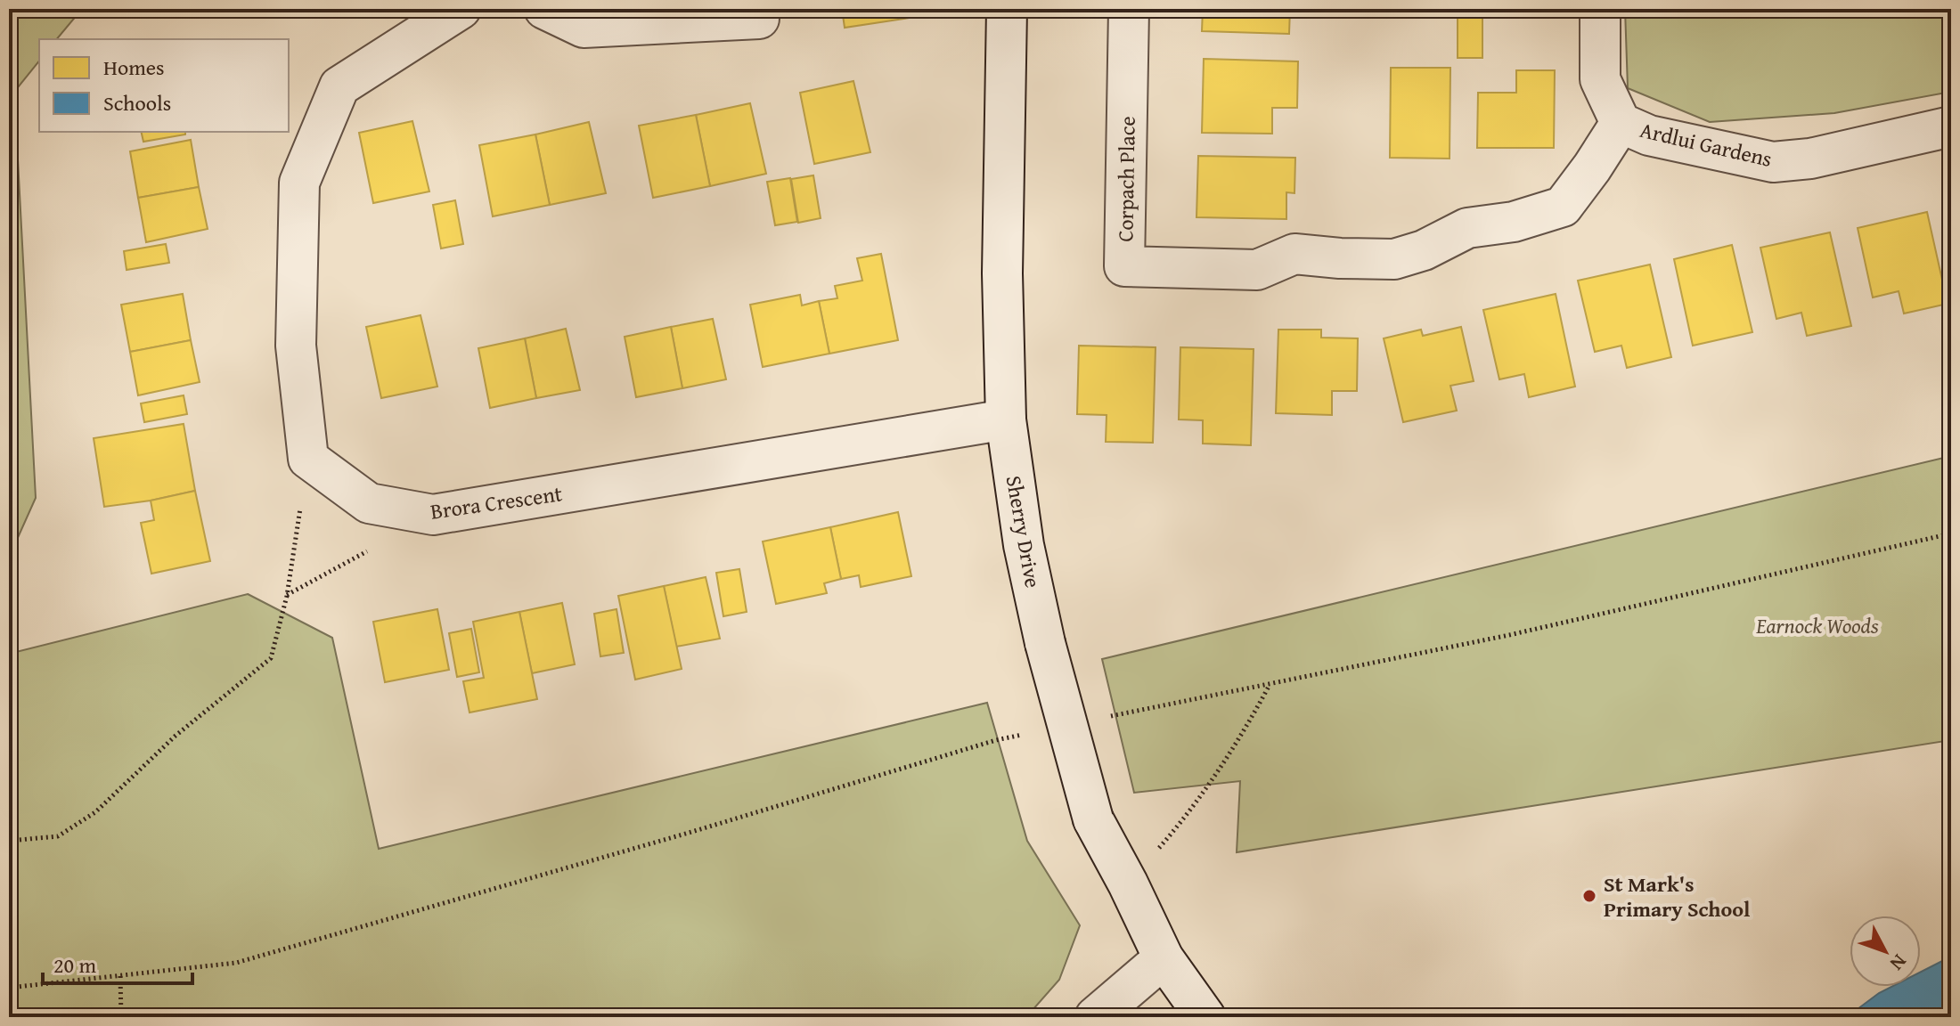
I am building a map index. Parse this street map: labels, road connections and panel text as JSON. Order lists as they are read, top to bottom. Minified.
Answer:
{"streets":{"street":["Ardlui Gardens","Corpach Place","Brora Crescent","Sherry Drive"]},"crossings":[["Ardlui Gardens","Corpach Place"],["Brora Crescent","Sherry Drive"]],"parks":["Earnock Woods"],"places":["St Mark's Primary School"],"legend":["Homes","Schools"],"scale_bar":"20 m","north":"bottom right"}
